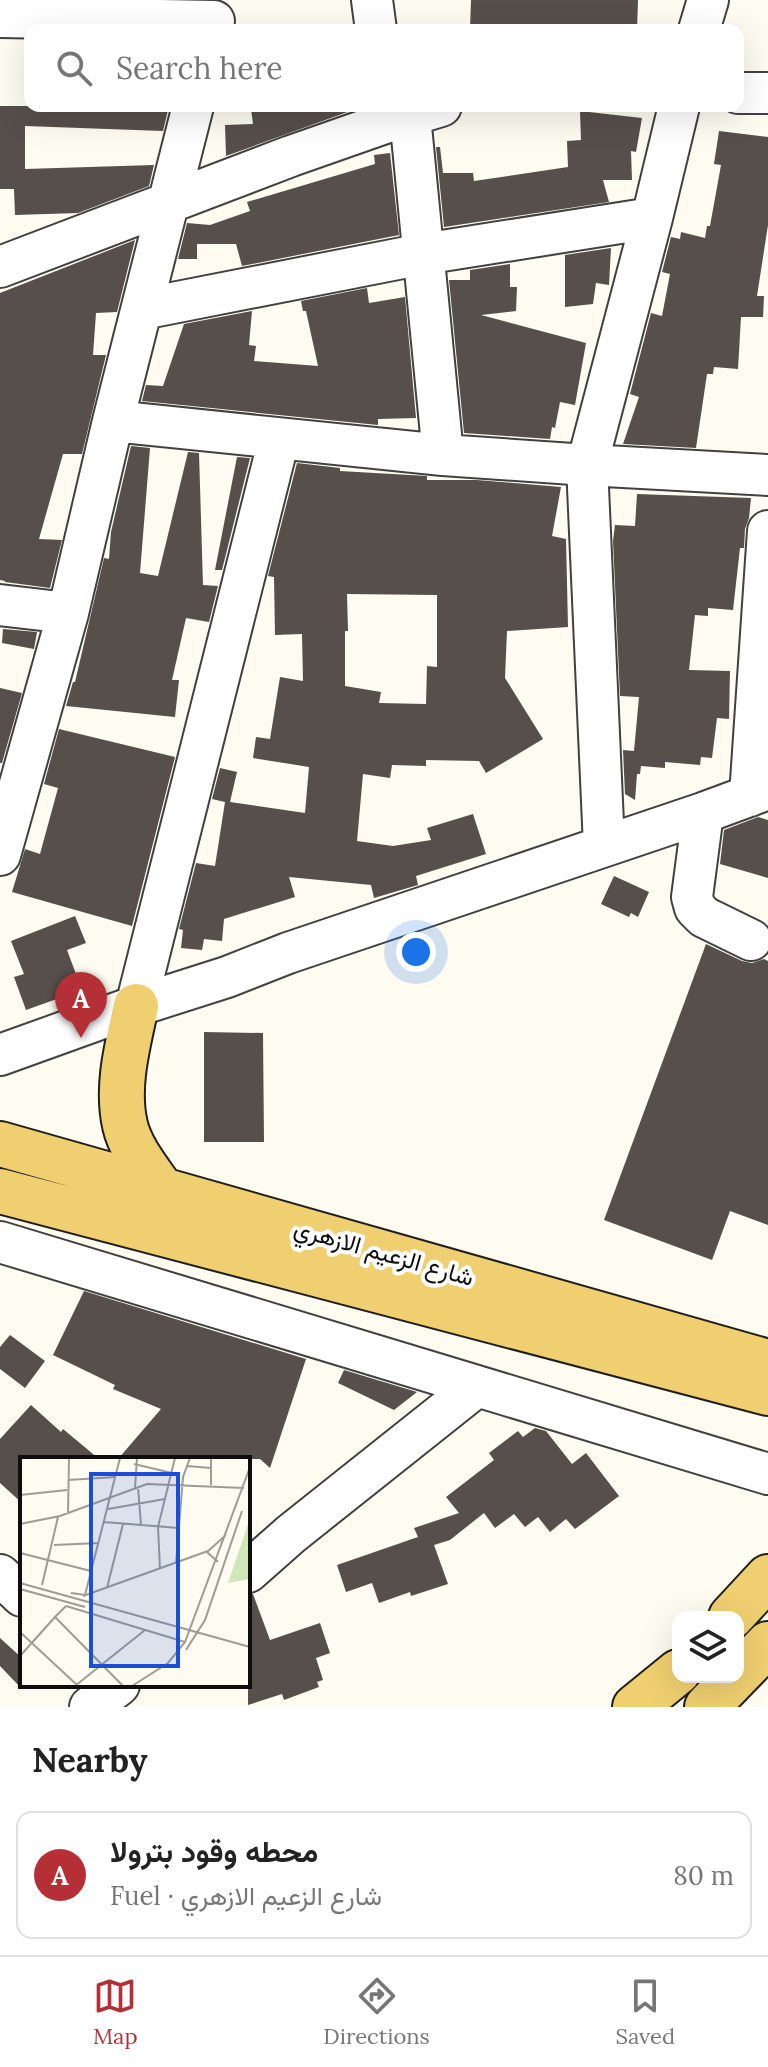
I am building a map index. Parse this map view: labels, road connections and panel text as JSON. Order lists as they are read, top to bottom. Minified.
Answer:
{"streets":{"main road":["شارع الزعيم الازهري"]},"page":{"search":"Search here","pins":"A","heading":"Nearby","list":[{"mark":"A","name":"محطه وقود بترولا","note":"Fuel · شارع الزعيم الازهري","value":"80 m"}],"nav":["Map","Directions","Saved"]}}
